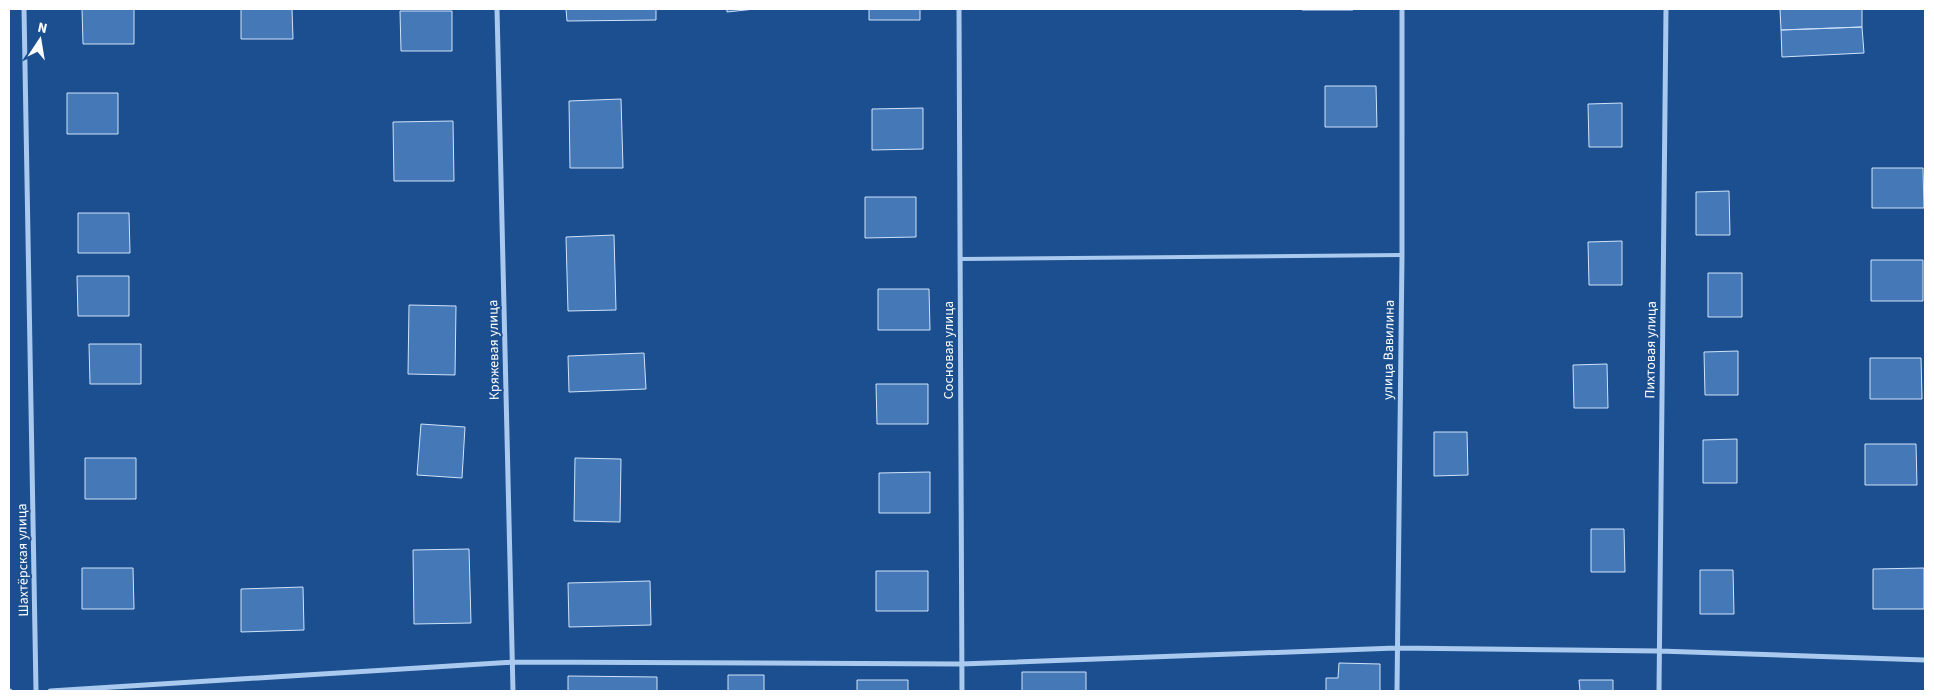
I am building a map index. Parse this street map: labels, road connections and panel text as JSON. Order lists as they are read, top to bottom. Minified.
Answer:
{"streets":{"street":["Кряжевая улица","Сосновая улица","улица Вавилина","Пихтовая улица","Шахтёрская улица"]},"north":"top"}
